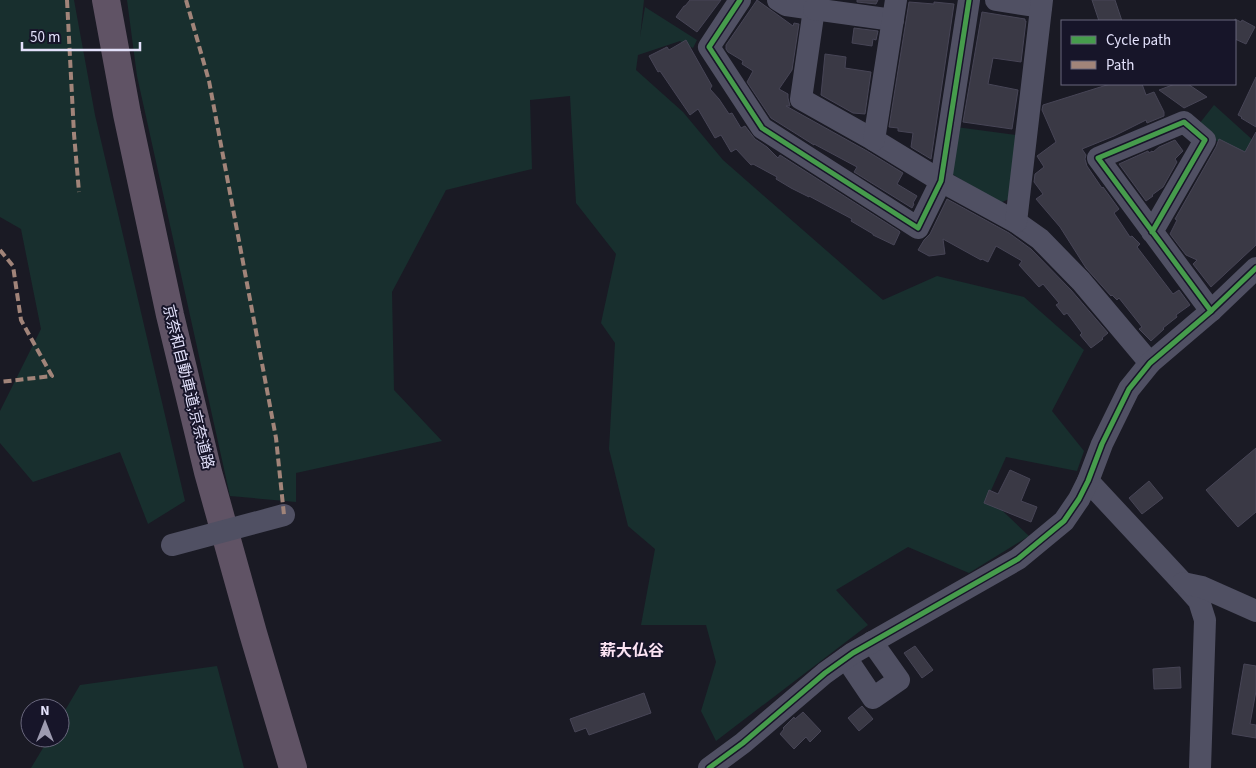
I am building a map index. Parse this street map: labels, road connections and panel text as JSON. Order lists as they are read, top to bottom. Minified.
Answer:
{"streets":{"highway":["京奈和自動車道;京奈道路"]},"districts":["薪大仏谷"],"legend":["Cycle path","Path"],"scale_bar":"50 m","north":"top"}
